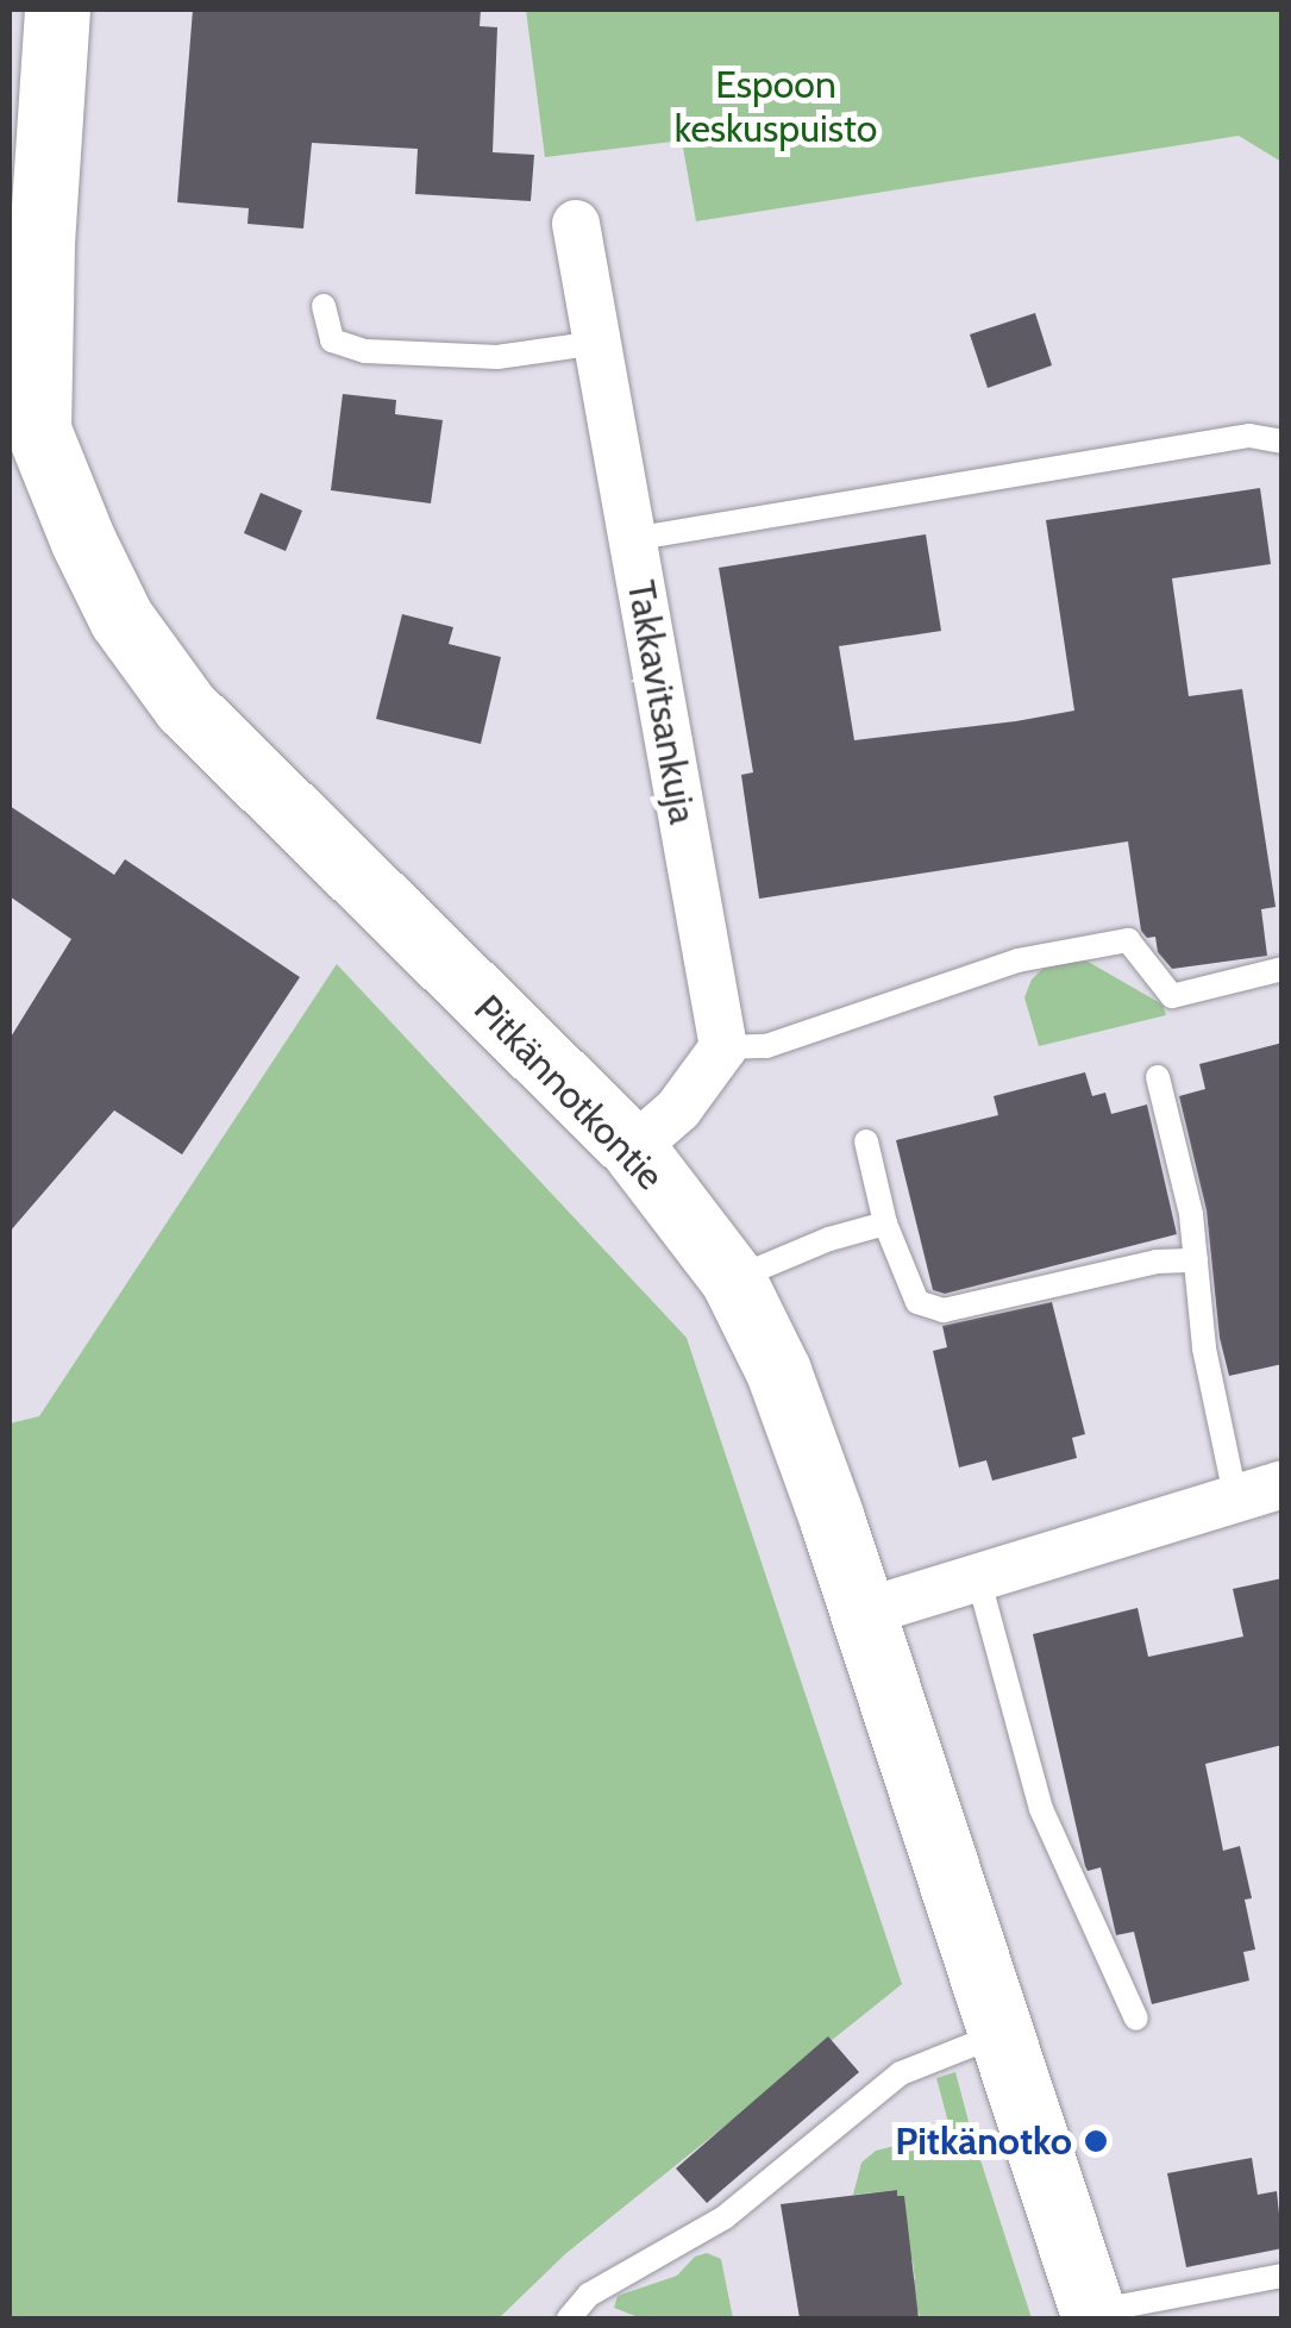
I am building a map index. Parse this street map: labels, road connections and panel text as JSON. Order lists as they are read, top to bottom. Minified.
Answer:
{"streets":{"street":["Takkavitsankuja","Pitkännotkontie"]},"parks":["Espoon keskuspuisto"],"places":["Pitkänotko"]}
